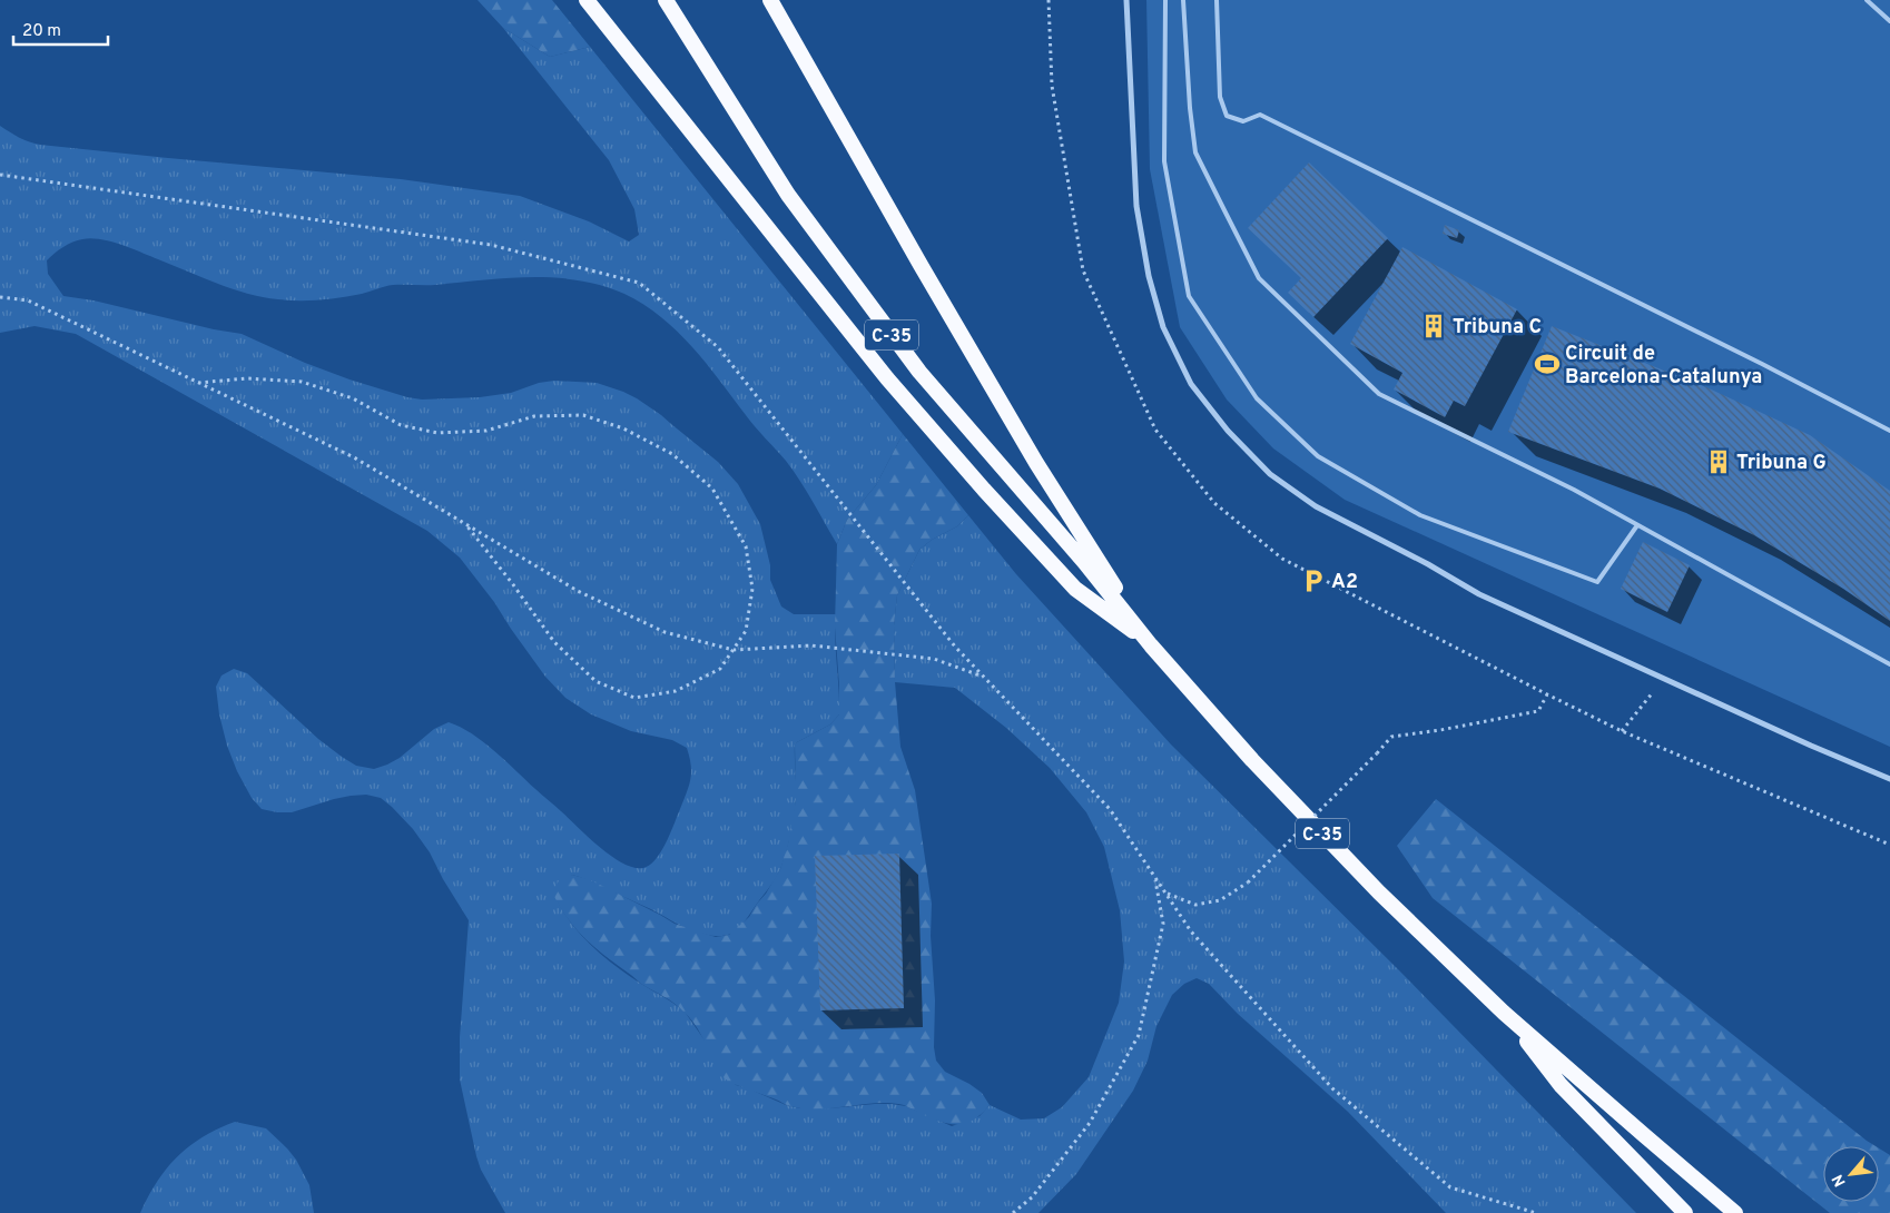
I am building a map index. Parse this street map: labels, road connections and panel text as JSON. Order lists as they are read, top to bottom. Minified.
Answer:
{"streets":{"highway":["C-35"]},"places":{"building":["Tribuna C","Tribuna G"],"sports":["Circuit de Barcelona-Catalunya"],"parking":["A2"]},"scale_bar":"20 m","north":"bottom left"}
